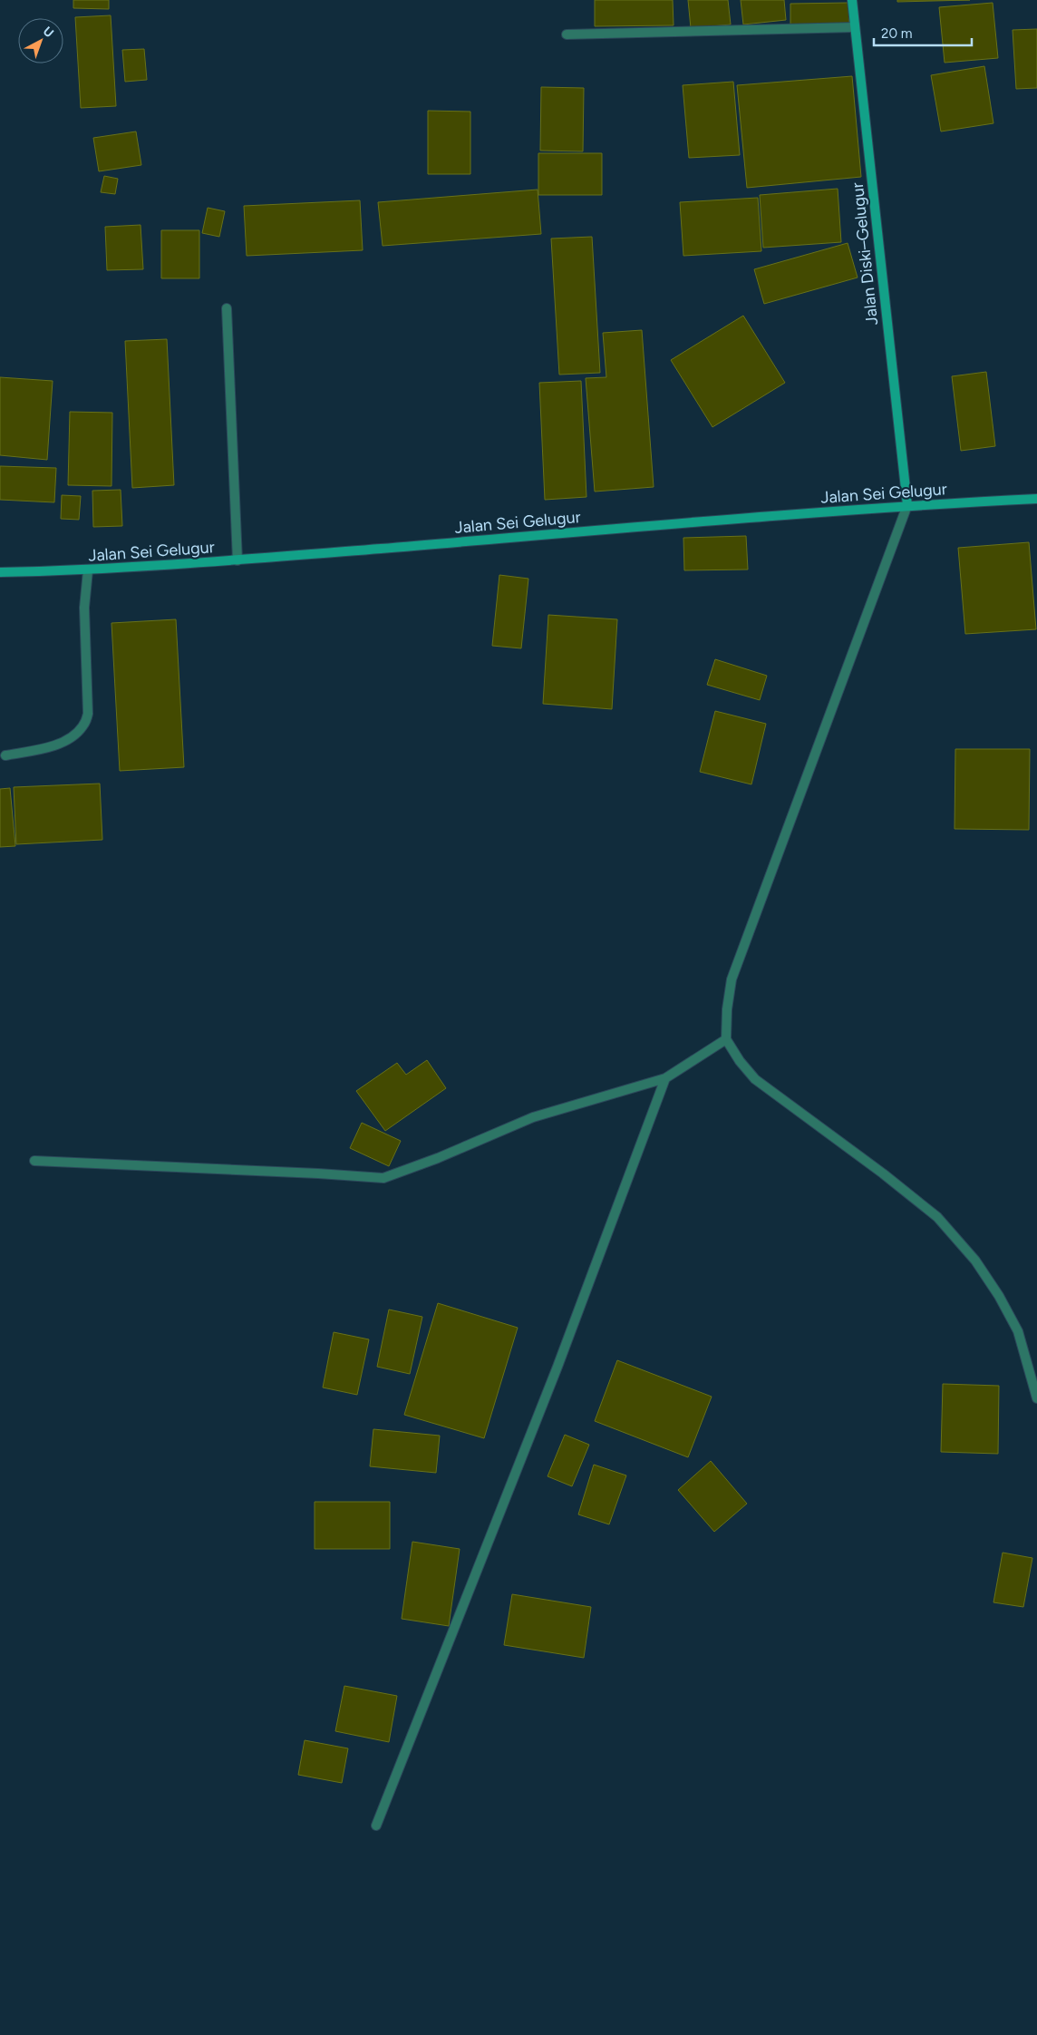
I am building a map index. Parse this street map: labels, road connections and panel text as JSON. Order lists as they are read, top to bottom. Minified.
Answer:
{"streets":{"main road":["Jalan Diski–Gelugur","Jalan Sei Gelugur"]},"crossings":[["Jalan Diski–Gelugur","Jalan Sei Gelugur"]],"scale_bar":"20 m","north":"top right"}
